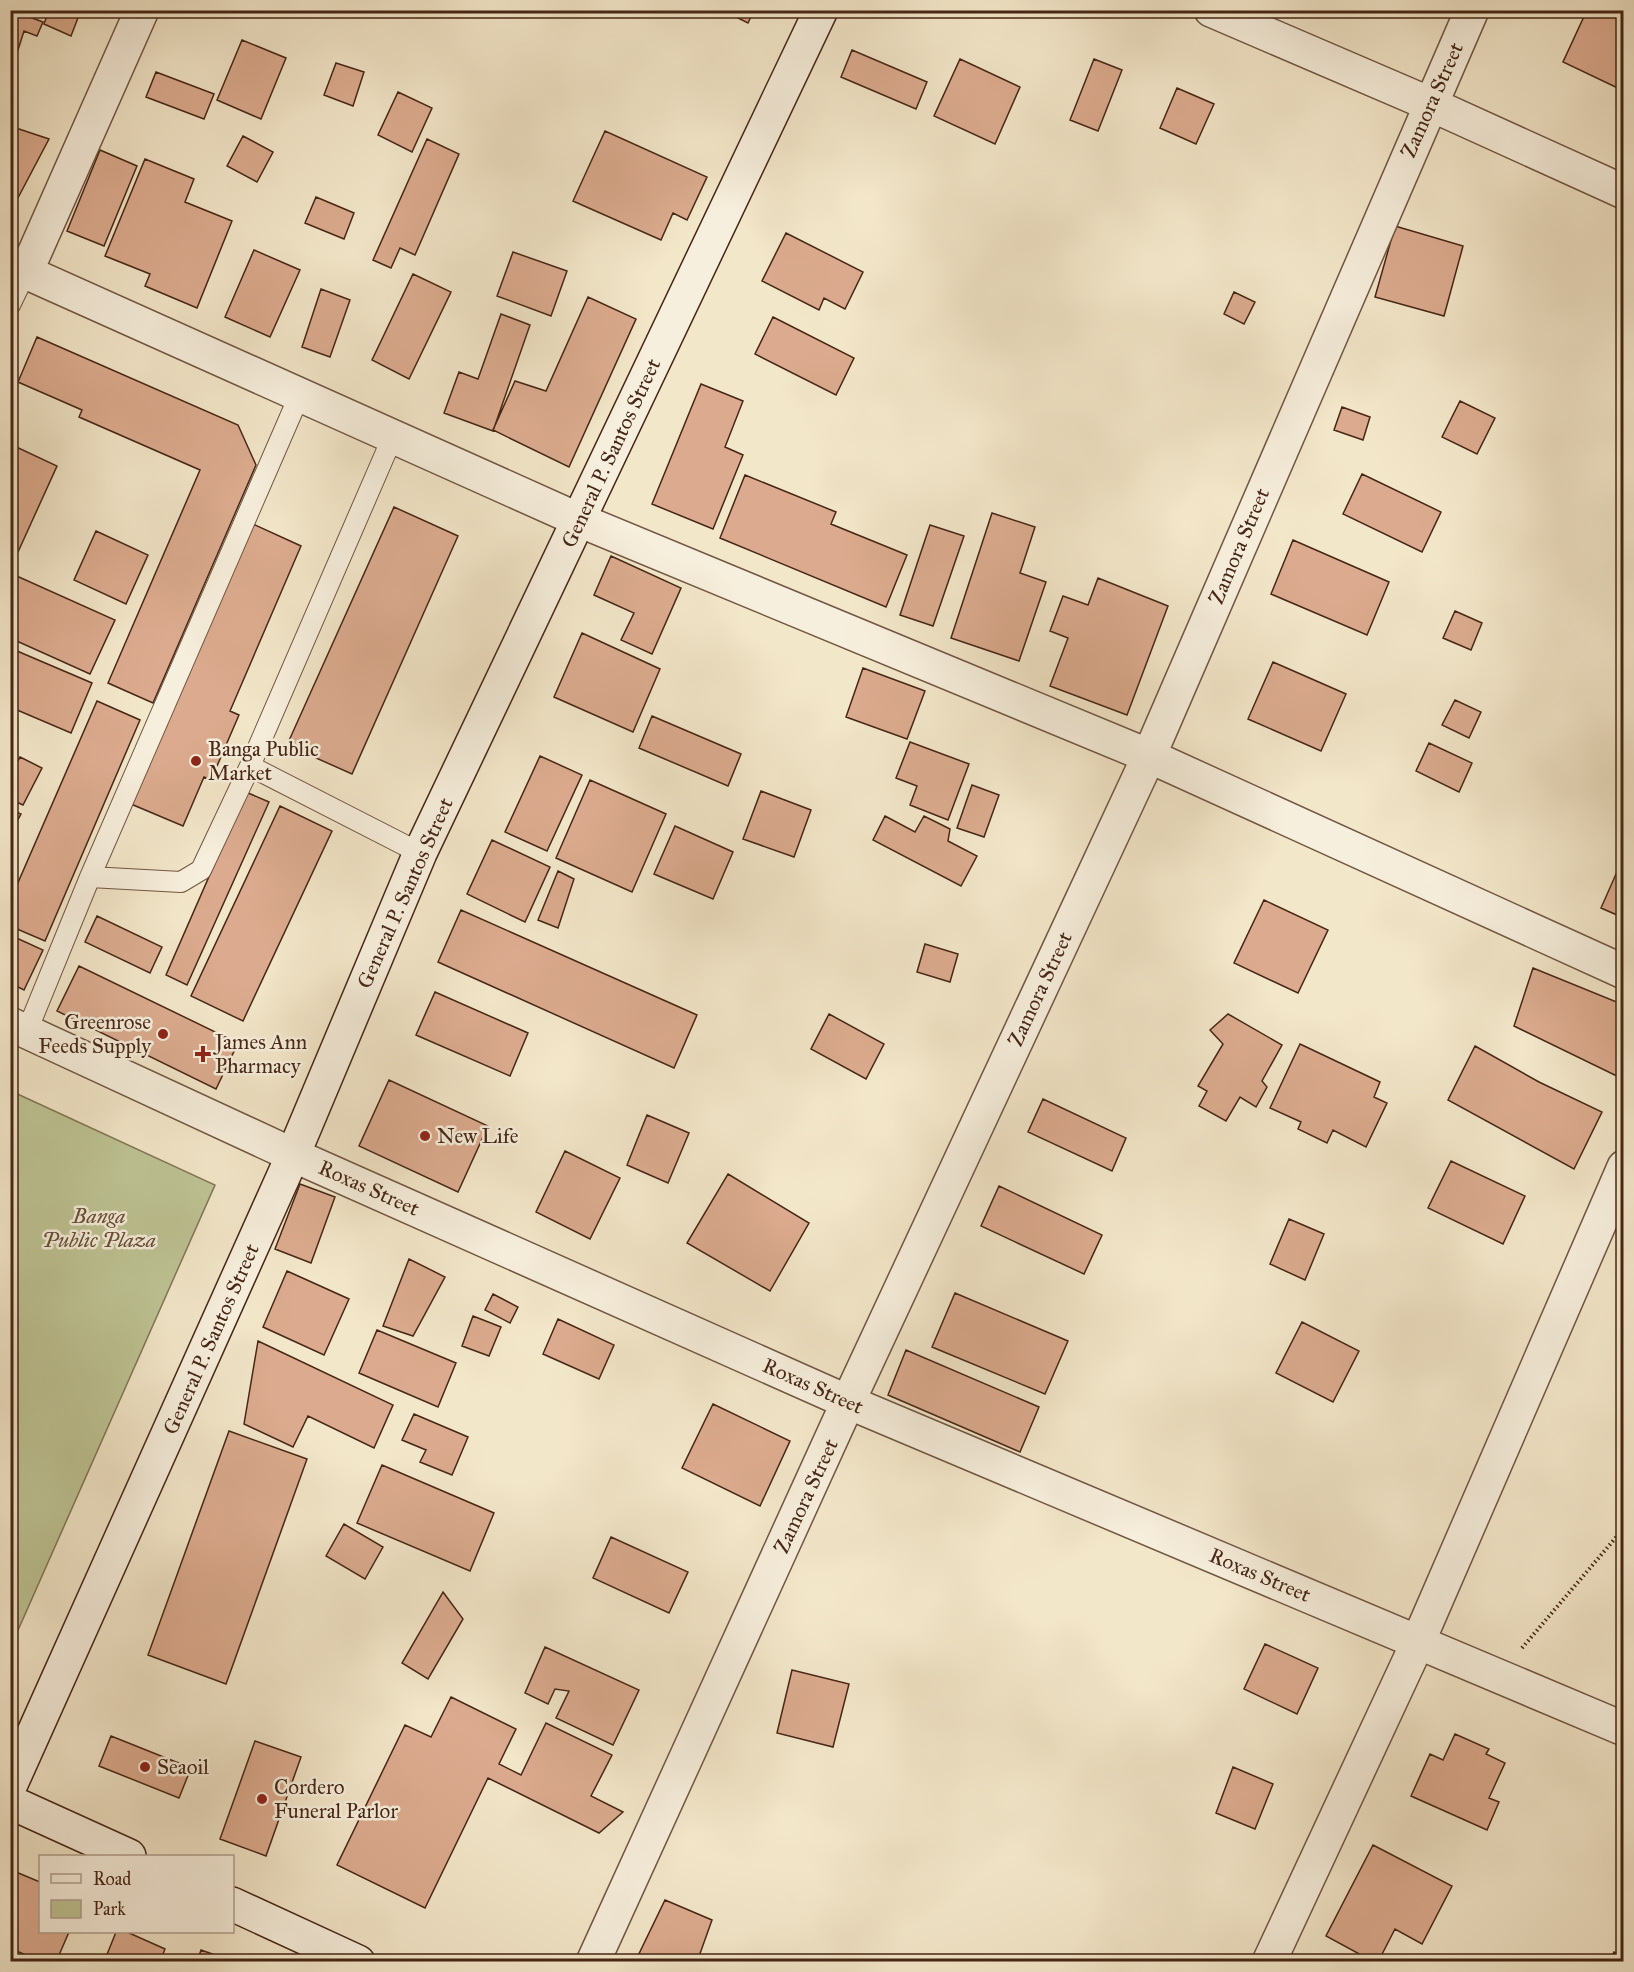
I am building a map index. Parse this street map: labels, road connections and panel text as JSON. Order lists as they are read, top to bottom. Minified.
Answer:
{"streets":{"street":["Zamora Street","General P. Santos Street","Roxas Street"]},"crossings":[["Zamora Street","Roxas Street"],["General P. Santos Street","Roxas Street"]],"parks":["Banga Public Plaza"],"places":{"other":["Banga Public Market","Greenrose Feeds Supply","New Life","Seaoil","Cordero Funeral Parlor"],"health":["James Ann Pharmacy"]},"legend":["Road","Park"]}
